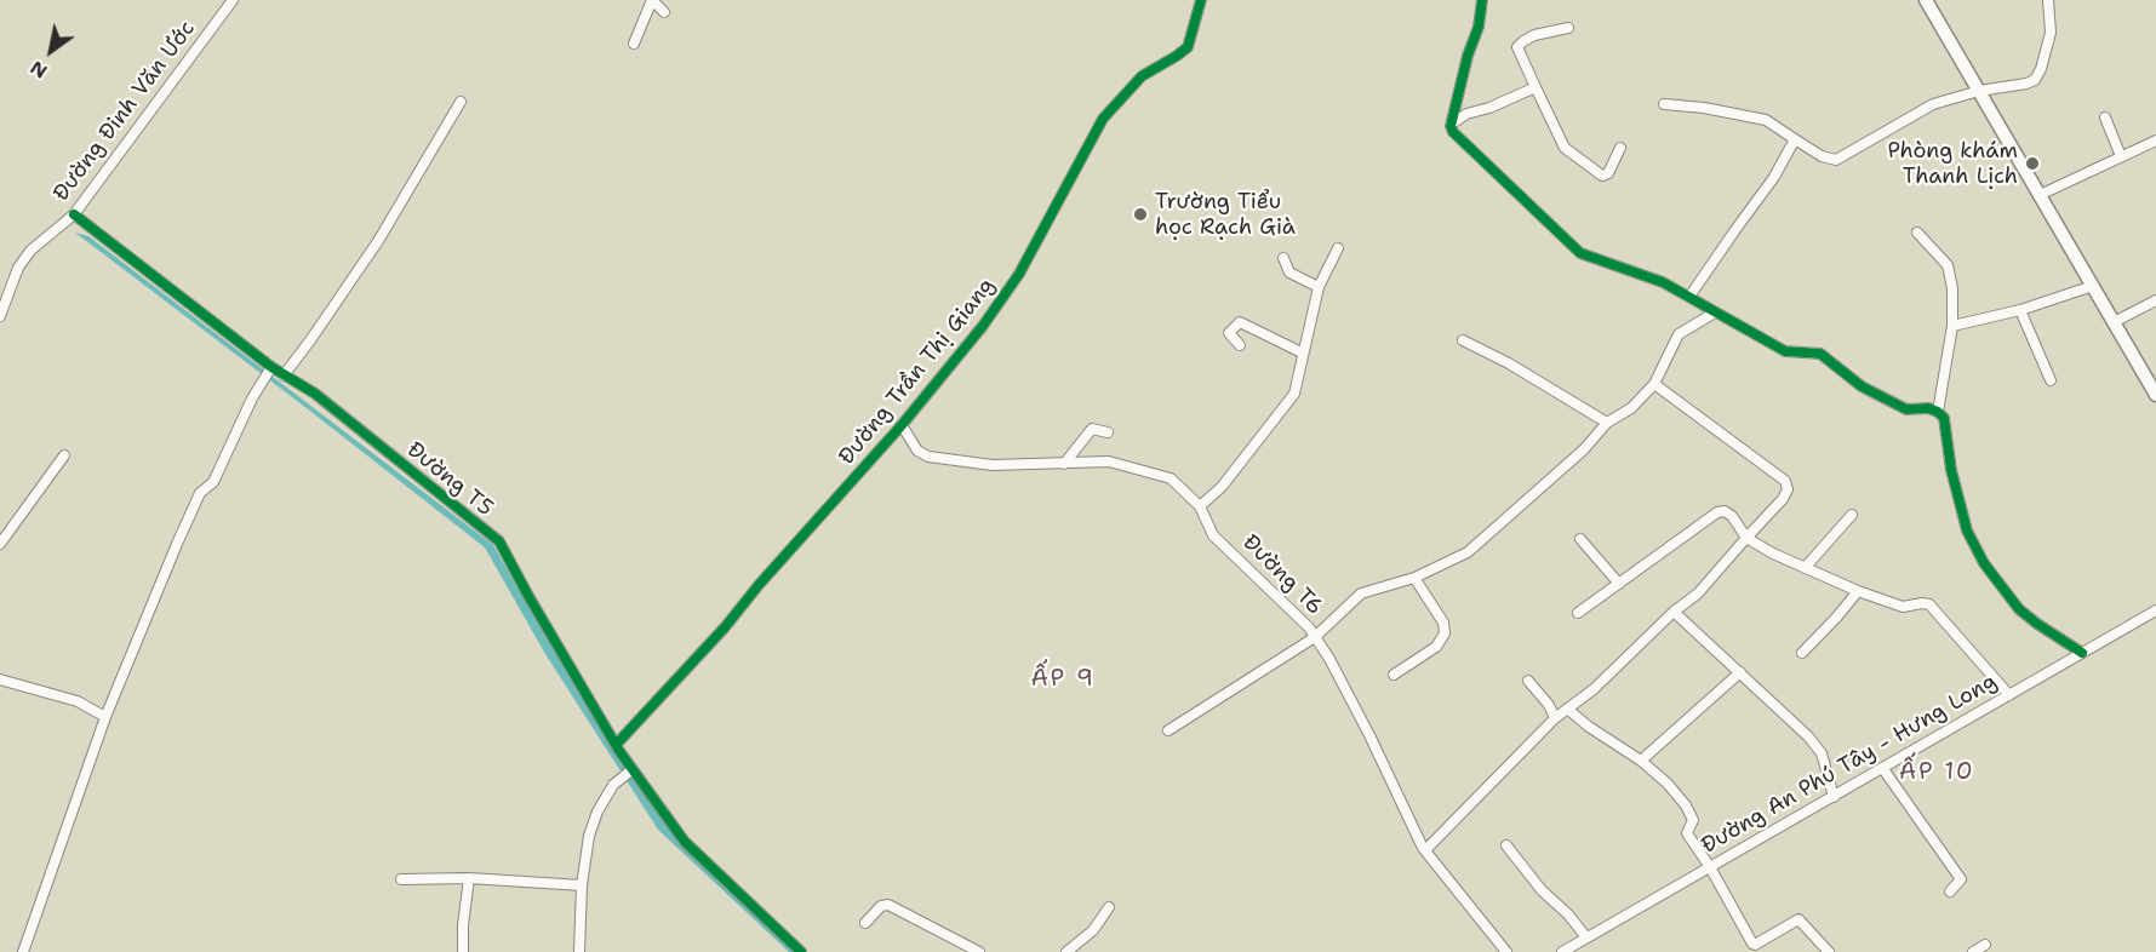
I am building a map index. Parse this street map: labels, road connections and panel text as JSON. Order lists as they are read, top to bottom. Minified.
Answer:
{"streets":{"street":["Đường Đinh Văn Ước","Đường Trần Thị Giang","Đường T5","Đường T6","Đường An Phú Tây - Hưng Long"]},"crossings":[["Đường Đinh Văn Ước","Đường T5"],["Đường Trần Thị Giang","Đường T5"],["Đường Trần Thị Giang","Đường T6"]],"districts":["ẤP 9","ẤP 10"],"places":["Phòng khám Thanh Lịch","Trường Tiểu học Rạch Già"],"north":"bottom left"}
